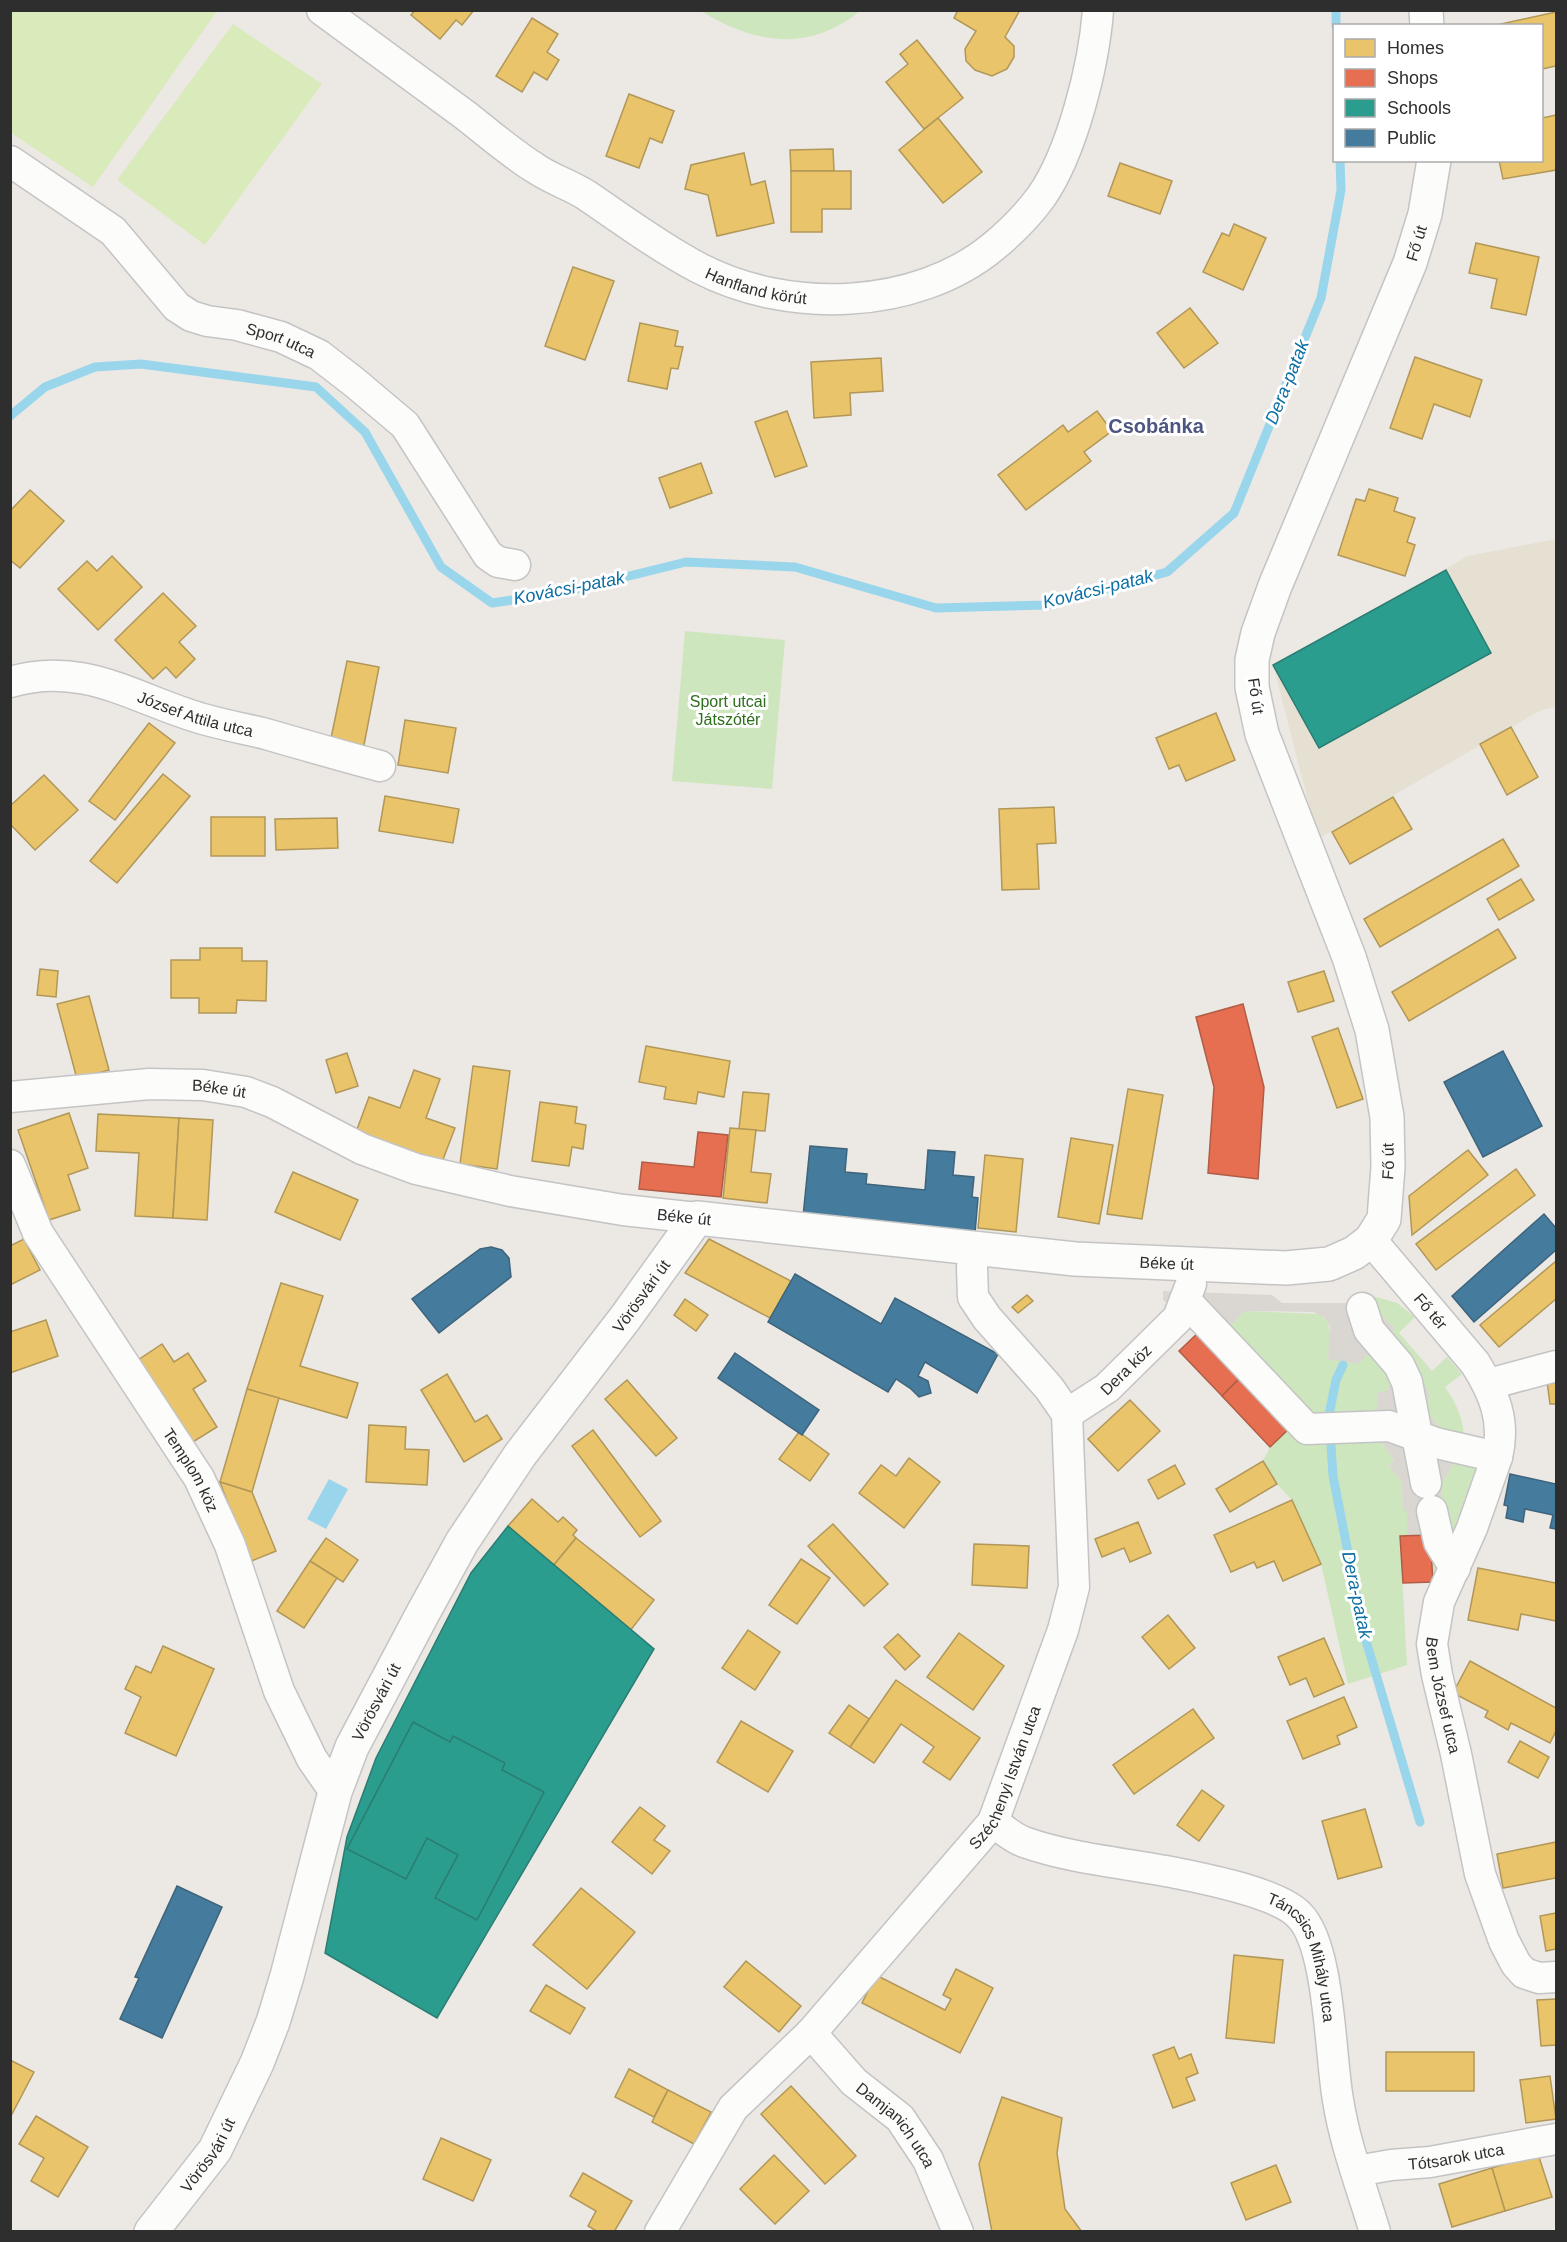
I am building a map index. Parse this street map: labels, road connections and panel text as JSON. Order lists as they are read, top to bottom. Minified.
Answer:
{"streets":{"main road":["Fő út","Béke út","Vörösvári út"],"street":["Hanfland körút","Sport utca","József Attila utca","Fő tér","Dera köz","Templom köz","Bem József utca","Széchenyi István utca","Táncsics Mihály utca","Damjanich utca","Tótsarok utca"]},"crossings":[["Fő út","Béke út"],["Fő út","Fő tér"],["Béke út","Vörösvári út"],["Béke út","Fő tér"],["Vörösvári út","Templom köz"],["Fő tér","Bem József utca"],["Dera köz","Széchenyi István utca"],["Széchenyi István utca","Táncsics Mihály utca"],["Széchenyi István utca","Damjanich utca"],["Táncsics Mihály utca","Tótsarok utca"]],"districts":["Csobánka"],"water":["Dera-patak","Kovácsi-patak"],"parks":["Sport utcai Játszótér"],"legend":["Homes","Shops","Schools","Public"]}
